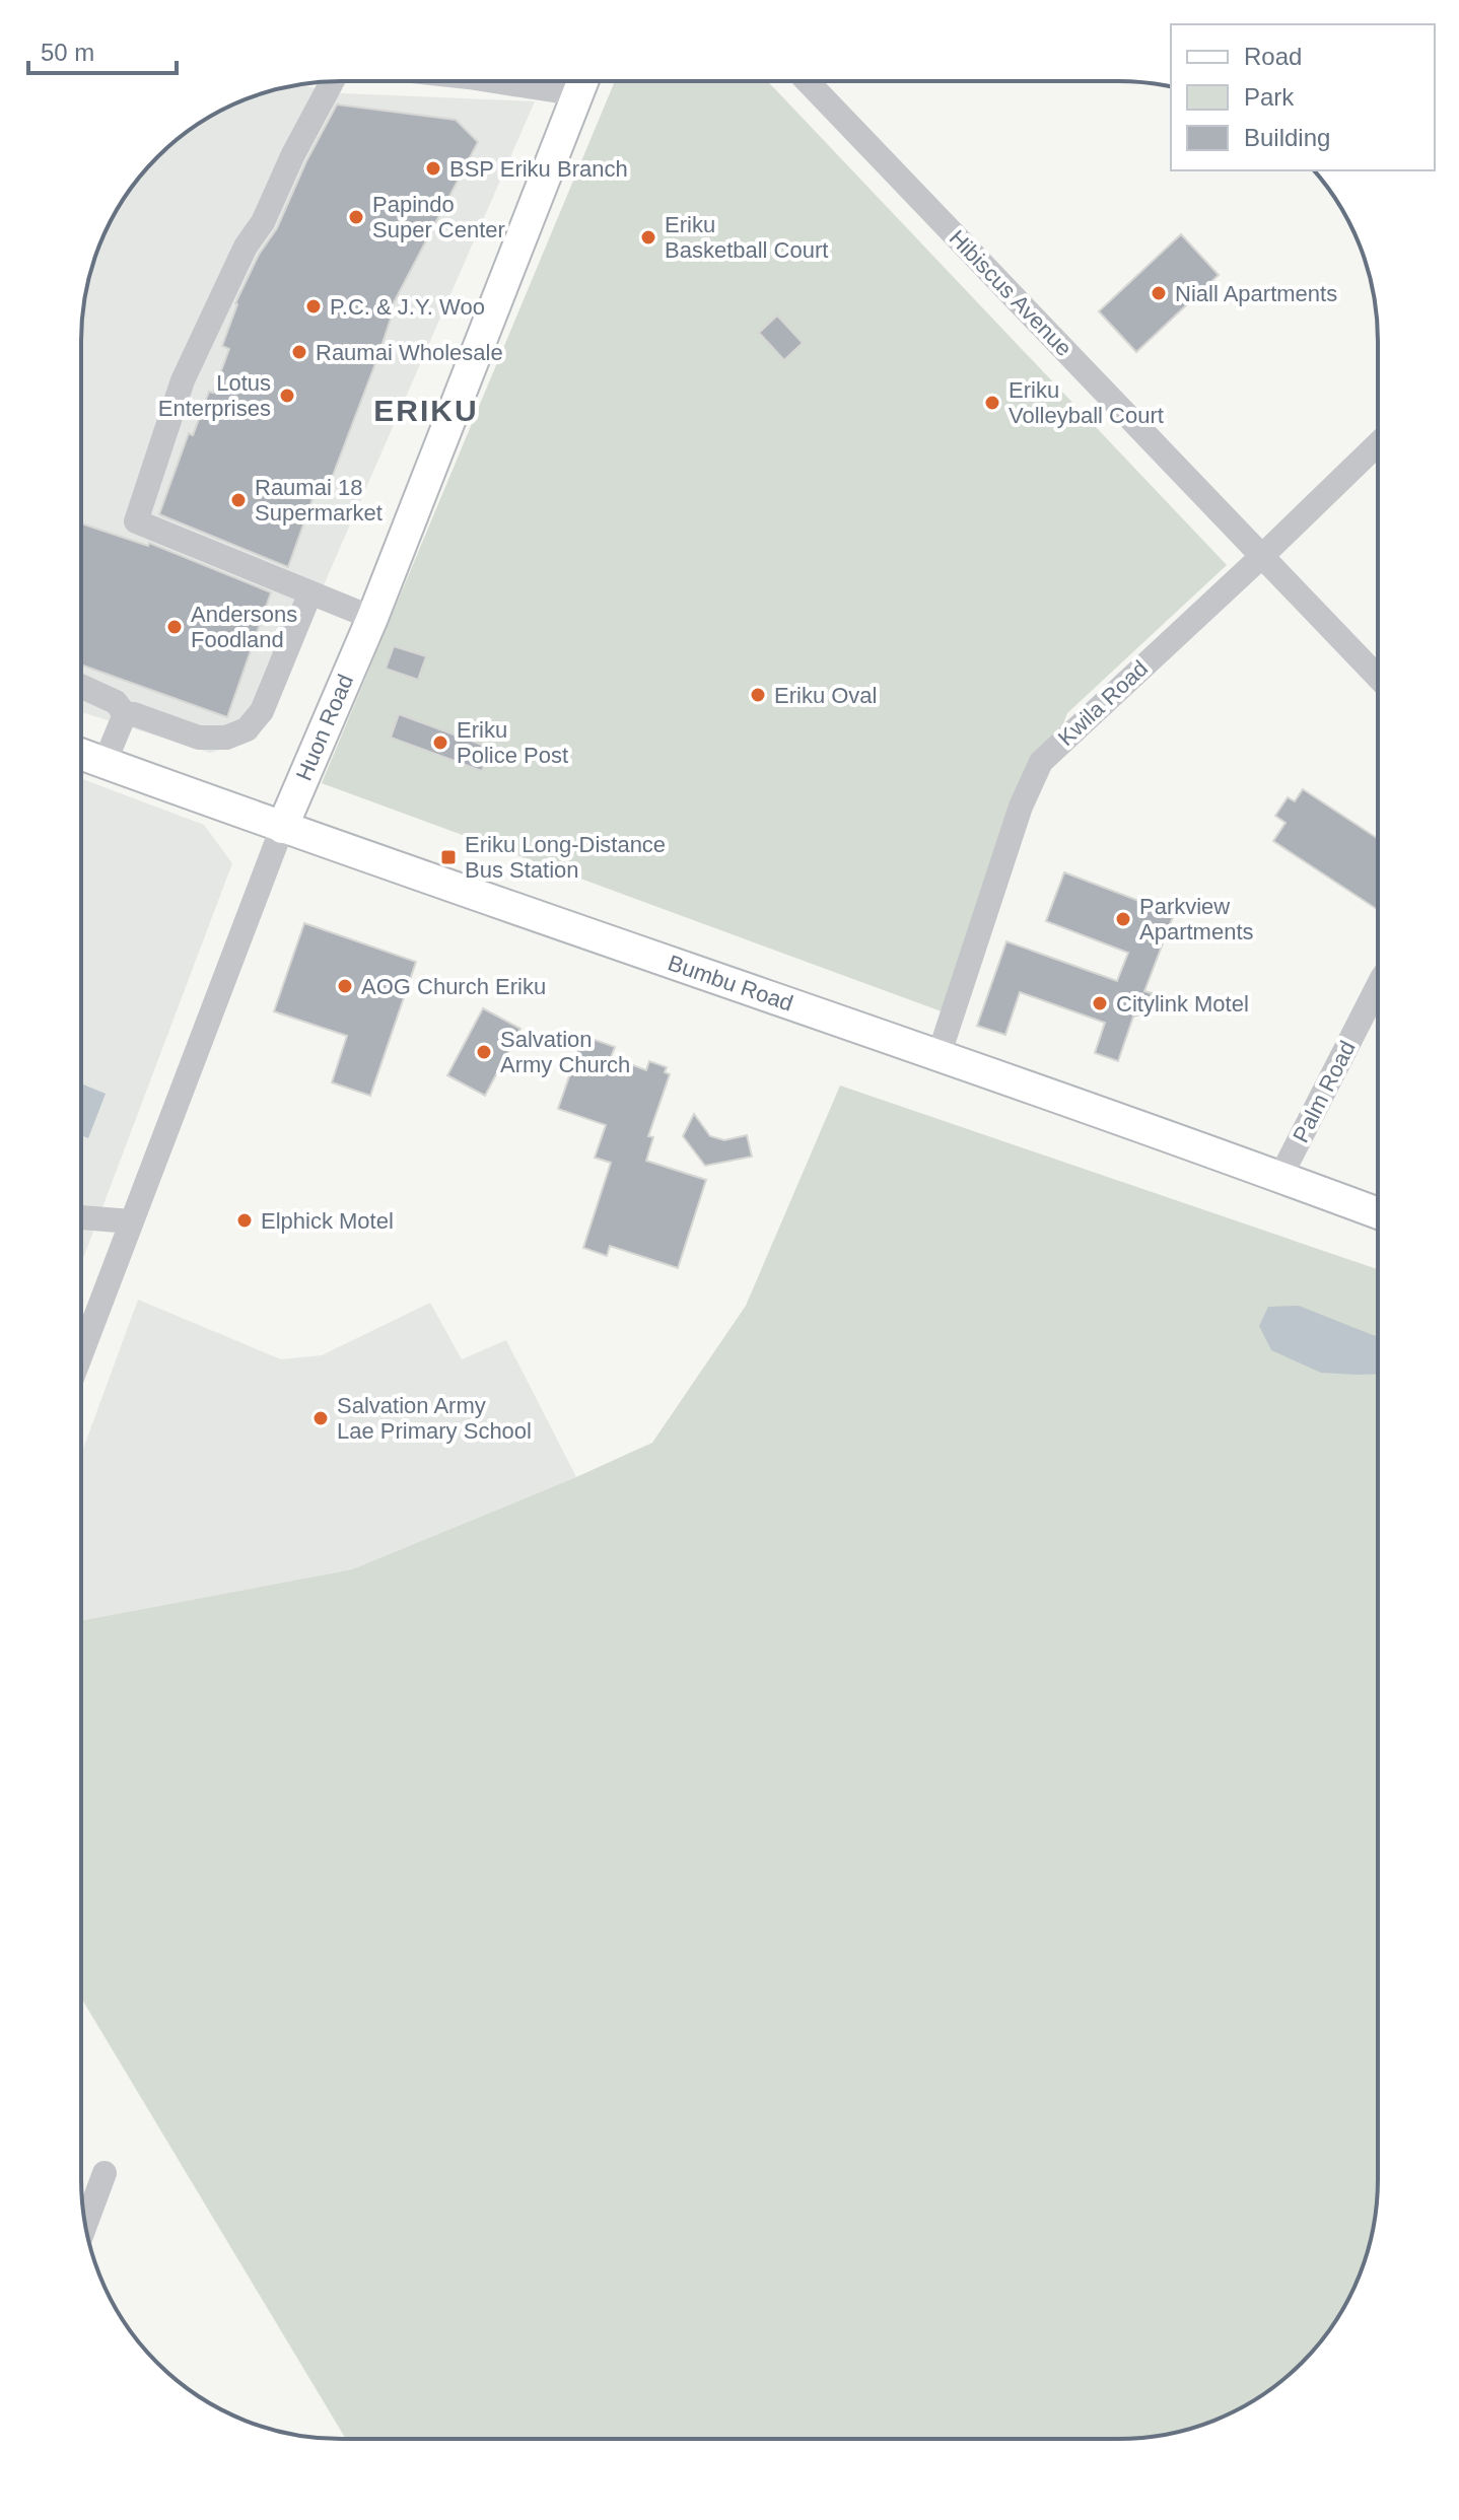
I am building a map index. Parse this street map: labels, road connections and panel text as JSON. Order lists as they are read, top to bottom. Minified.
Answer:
{"streets":{"main road":["Huon Road","Bumbu Road"],"street":["Hibiscus Avenue","Kwila Road","Palm Road"]},"crossings":[["Hibiscus Avenue","Kwila Road"],["Kwila Road","Bumbu Road"],["Huon Road","Bumbu Road"],["Bumbu Road","Palm Road"]],"districts":["ERIKU"],"places":{"other":["BSP Eriku Branch","Papindo Super Center","Eriku Basketball Court","Niall Apartments","P.C. & J.Y. Woo","Raumai Wholesale","Lotus Enterprises","Eriku Volleyball Court","Raumai 18 Supermarket","Andersons Foodland","Eriku Oval","Eriku Police Post","Parkview Apartments","AOG Church Eriku","Citylink Motel","Salvation Army Church","Elphick Motel","Salvation Army Lae Primary School"],"transit":["Eriku Long-Distance Bus Station"]},"legend":["Road","Park","Building"],"scale_bar":"50 m"}
